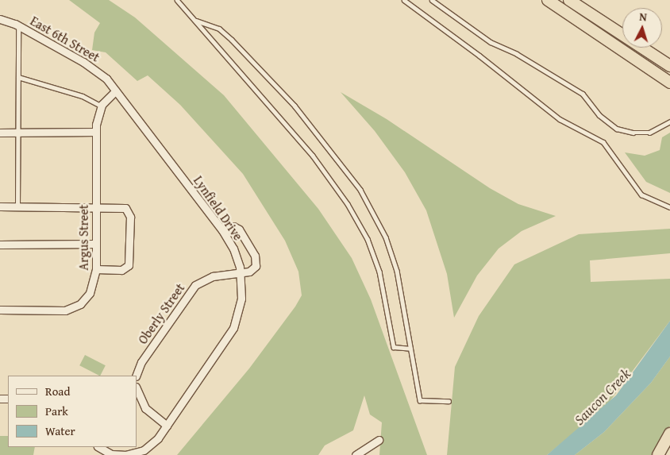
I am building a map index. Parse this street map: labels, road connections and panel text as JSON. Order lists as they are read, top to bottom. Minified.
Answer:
{"streets":{"street":["East 6th Street","Lynfield Drive","Argus Street","Oberly Street"]},"crossings":[["East 6th Street","Lynfield Drive"],["East 6th Street","Argus Street"],["Lynfield Drive","Argus Street"],["Lynfield Drive","Oberly Street"]],"water":["Saucon Creek"],"legend":["Road","Park","Water"],"north":"top"}
